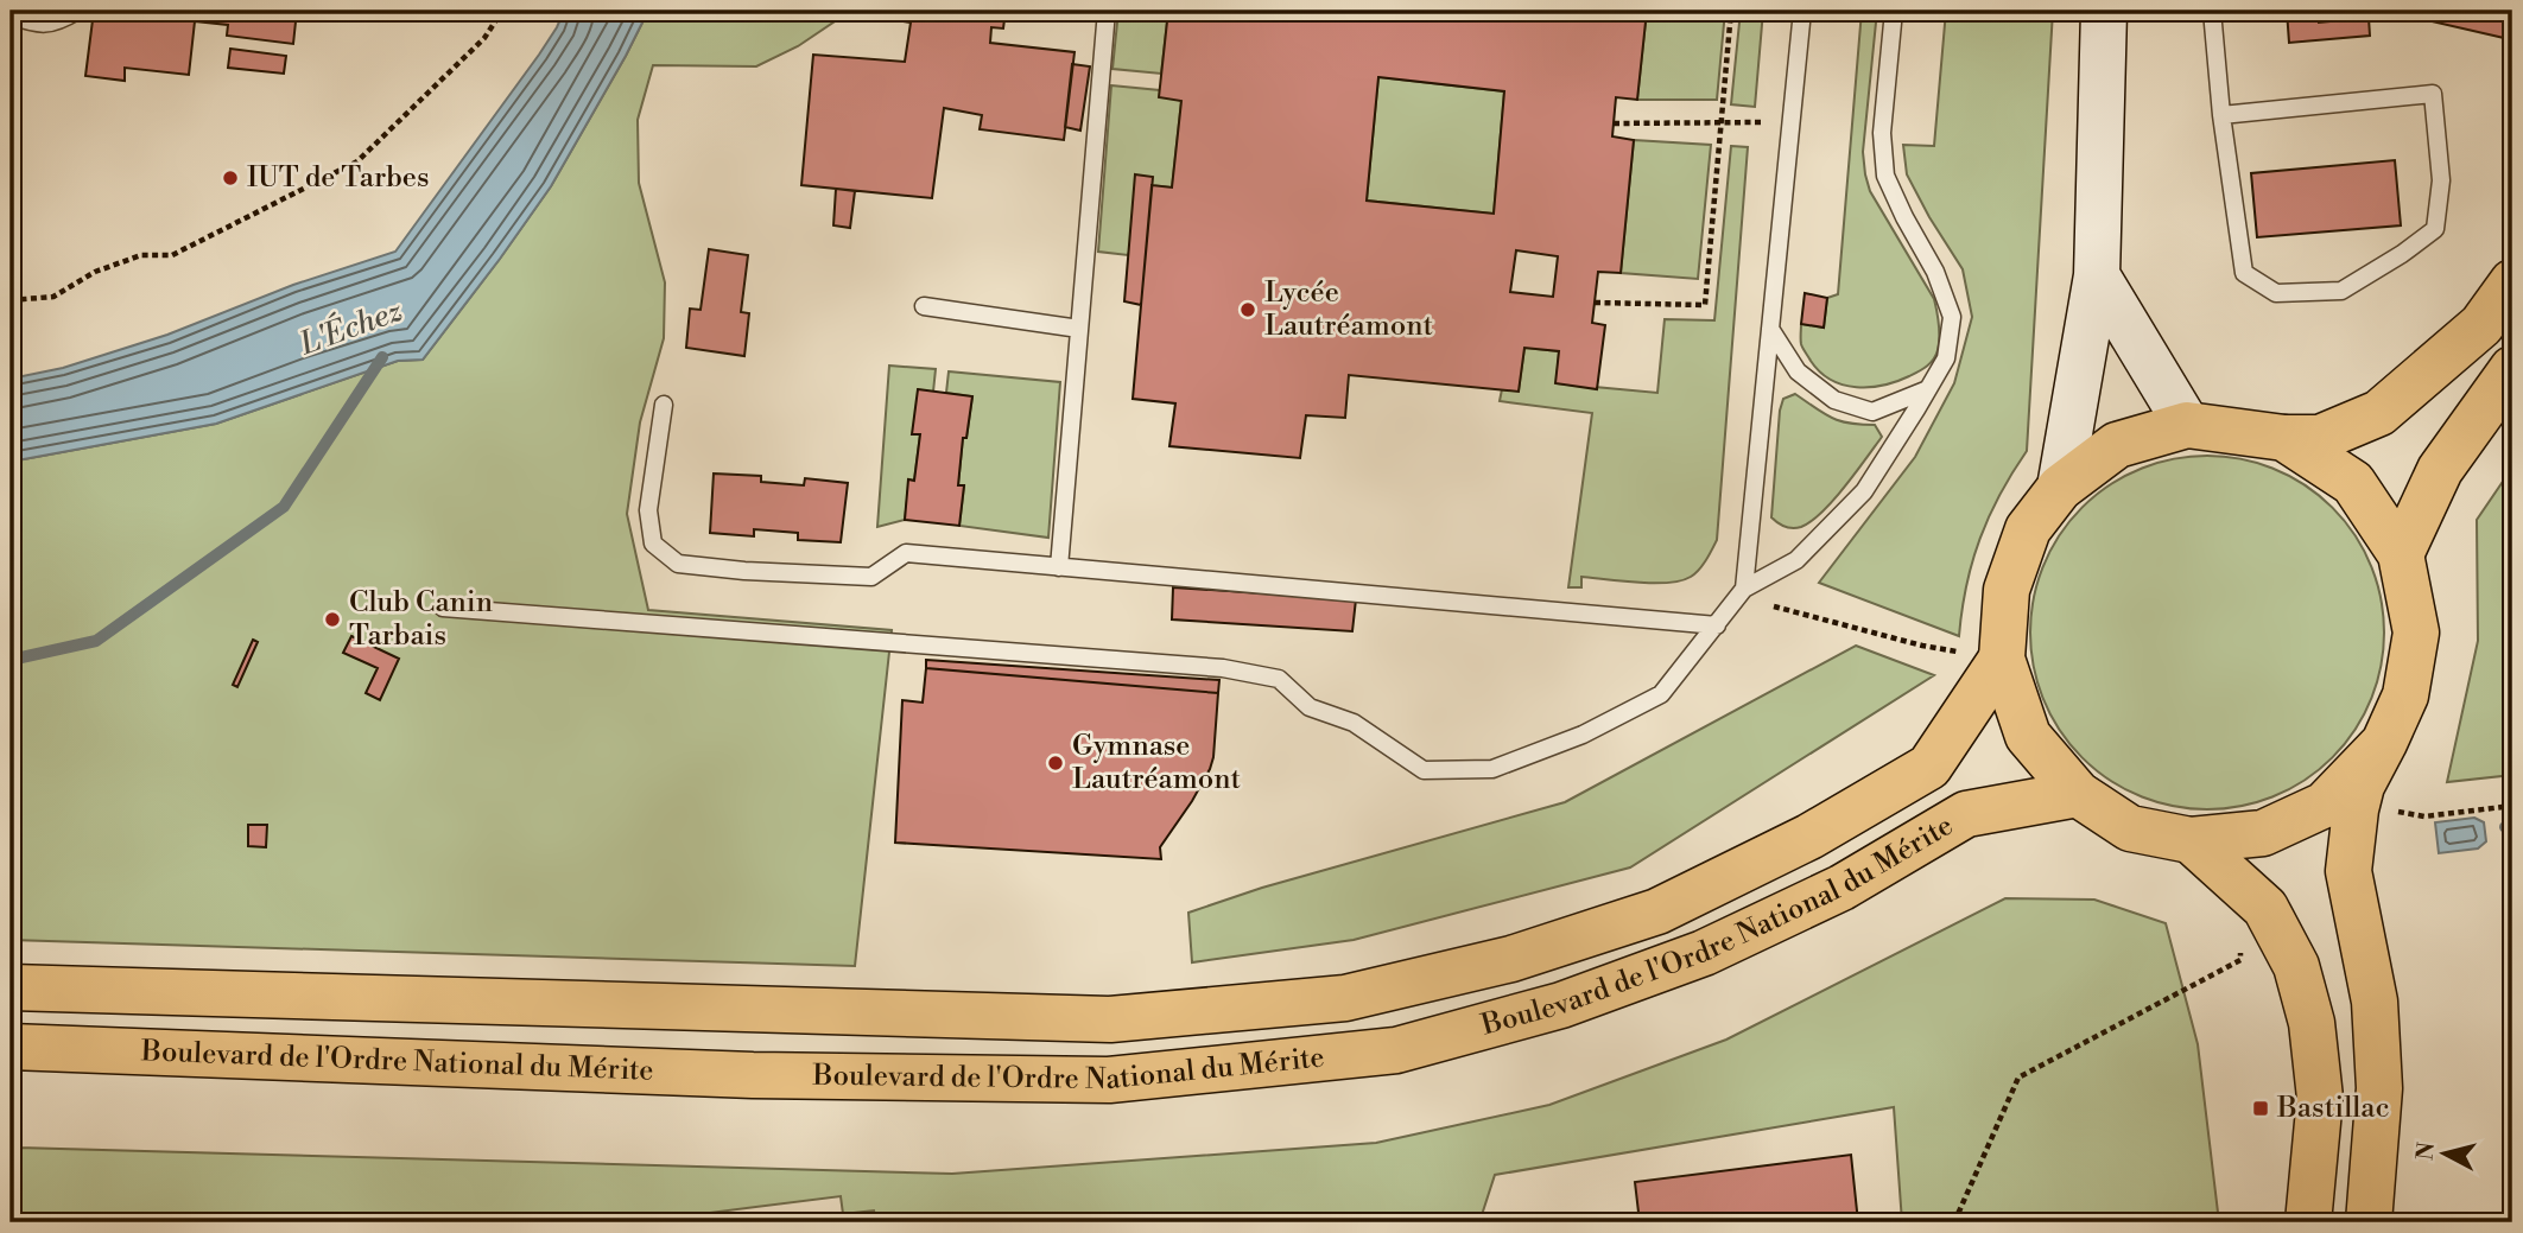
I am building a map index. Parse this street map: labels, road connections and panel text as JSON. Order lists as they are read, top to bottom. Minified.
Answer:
{"streets":{"main road":["Boulevard de l'Ordre National du Mérite"]},"water":["L'Échez"],"places":{"other":["IUT de Tarbes","Lycée Lautréamont","Club Canin Tarbais","Gymnase Lautréamont"],"transit":["Bastillac"]},"north":"left"}
